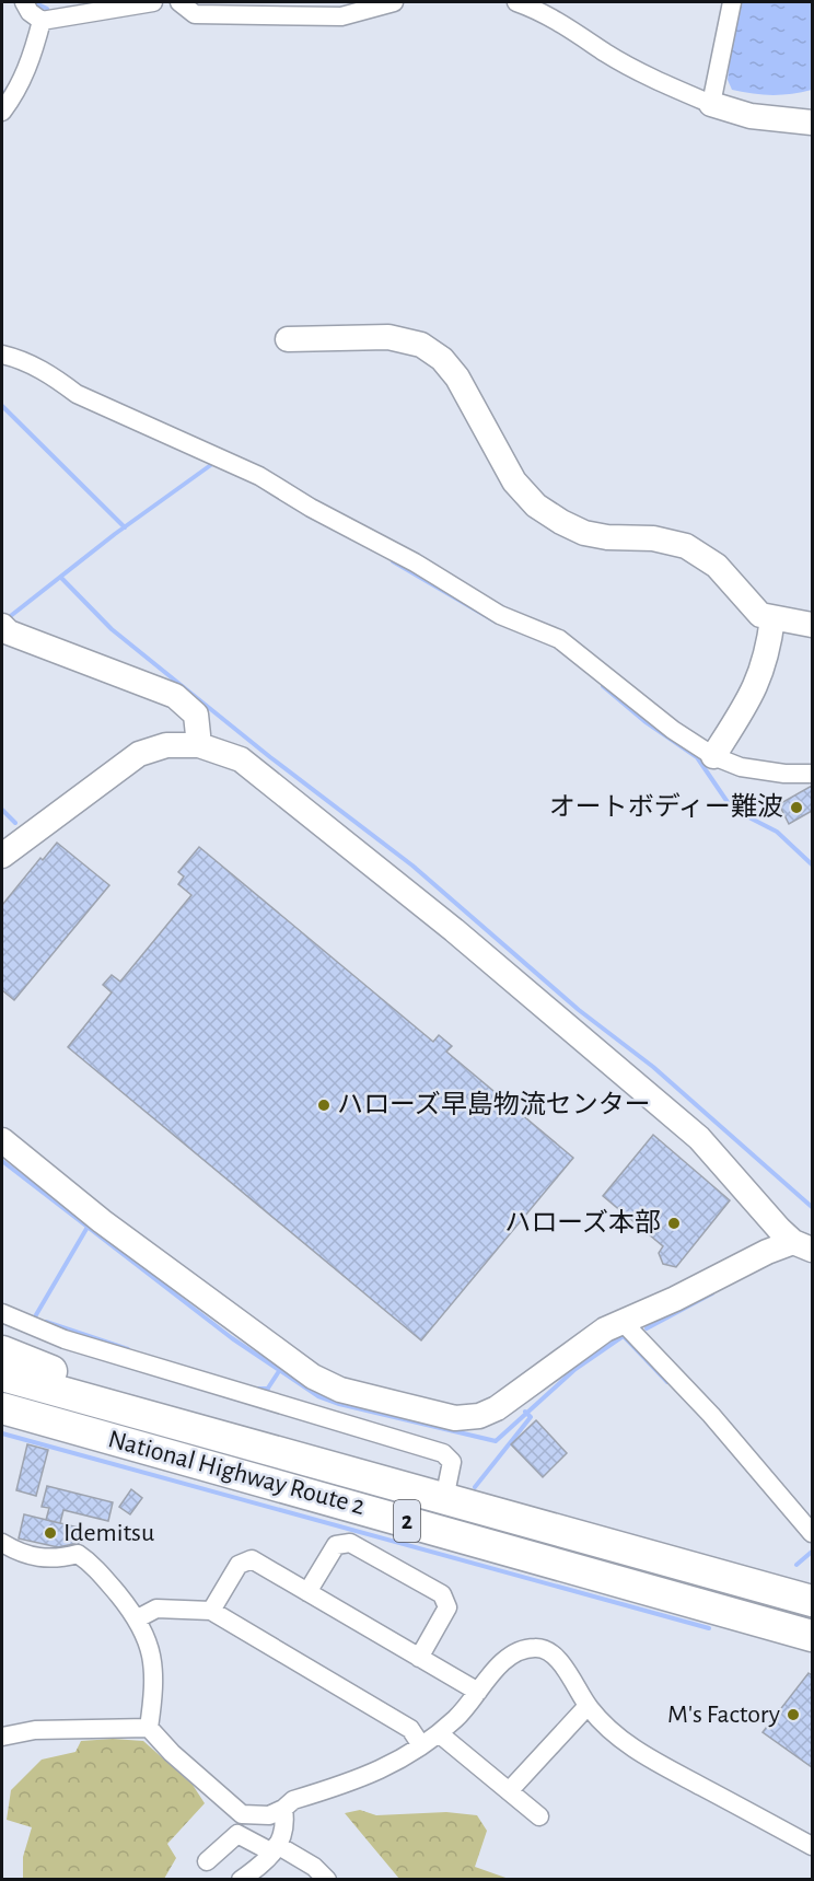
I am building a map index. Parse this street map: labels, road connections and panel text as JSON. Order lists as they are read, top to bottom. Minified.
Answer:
{"streets":{"highway":["National Highway Route 2","2"]},"places":["オートボディー難波","ハローズ早島物流センター","ハローズ本部","Idemitsu","M's Factory"]}
